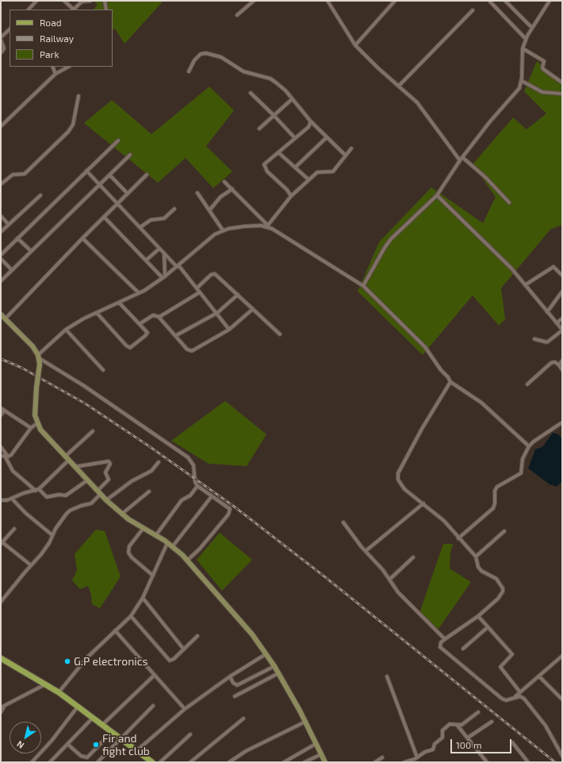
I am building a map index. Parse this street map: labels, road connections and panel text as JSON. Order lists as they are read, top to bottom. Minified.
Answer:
{"places":["G.P electronics","Fir and fight club"],"legend":["Road","Railway","Park"],"scale_bar":"100 m","north":"bottom left"}
